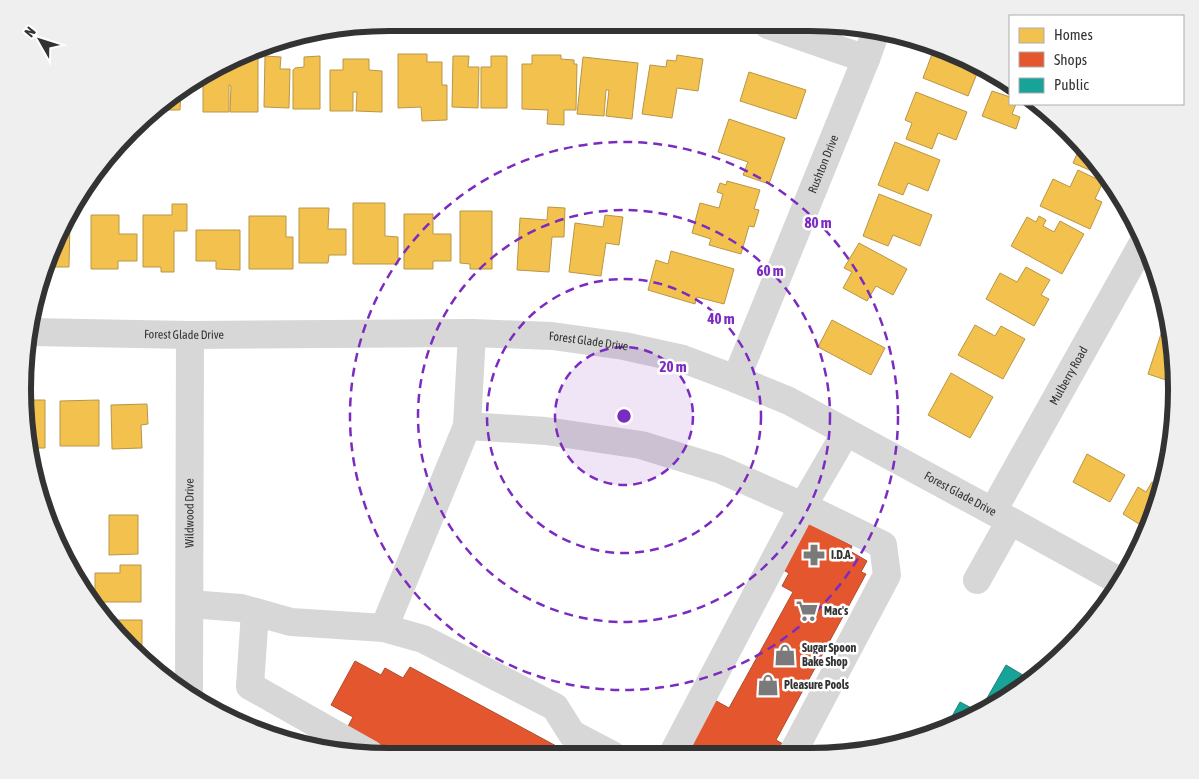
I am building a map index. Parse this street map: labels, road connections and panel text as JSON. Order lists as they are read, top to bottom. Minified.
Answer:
{"streets":{"street":["Rushton Drive","Forest Glade Drive","Mulberry Road","Wildwood Drive"]},"crossings":[["Rushton Drive","Forest Glade Drive"],["Forest Glade Drive","Mulberry Road"],["Forest Glade Drive","Wildwood Drive"]],"places":{"pharmacy":["I.D.A."],"supermarket":["Mac's"],"shop":["Sugar Spoon Bake Shop","Pleasure Pools"]},"legend":["Homes","Shops","Public"],"north":"top left","rings":["80 m","60 m","40 m","20 m"]}
